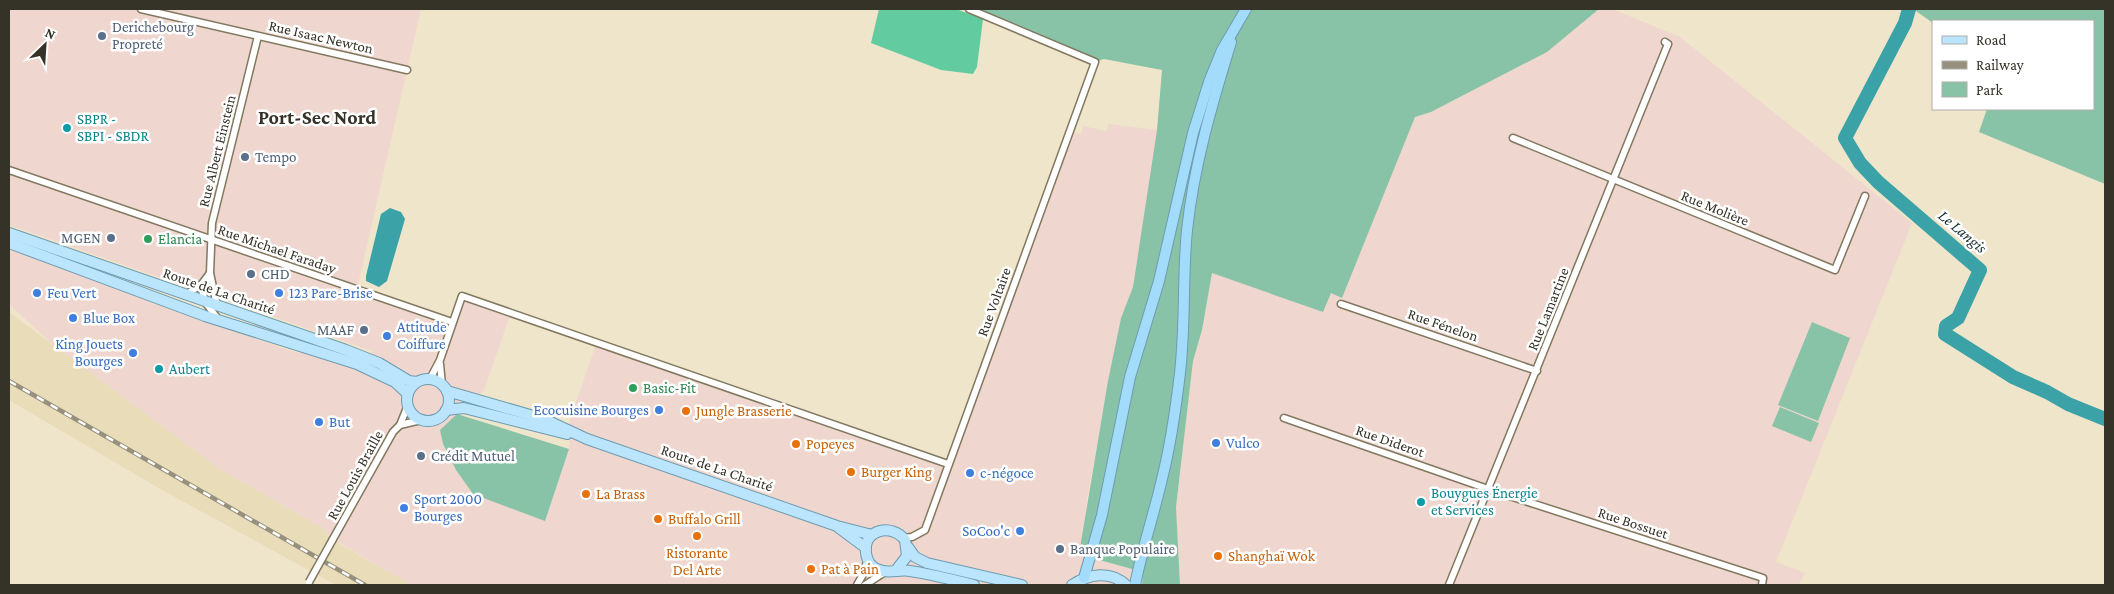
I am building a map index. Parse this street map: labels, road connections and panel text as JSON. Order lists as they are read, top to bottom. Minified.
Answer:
{"streets":{"main road":["Route de La Charité"],"street":["Rue Isaac Newton","Rue Albert Einstein","Rue Molière","Rue Michael Faraday","Rue Voltaire","Rue Lamartine","Rue Fénelon","Rue Diderot","Rue Louis Braille","Rue Bossuet"]},"crossings":[["Rue Isaac Newton","Rue Albert Einstein"],["Rue Albert Einstein","Rue Michael Faraday"],["Rue Albert Einstein","Route de La Charité"],["Rue Molière","Rue Lamartine"],["Route de La Charité","Rue Voltaire"],["Route de La Charité","Rue Louis Braille"],["Rue Lamartine","Rue Fénelon"],["Rue Lamartine","Rue Diderot"],["Rue Lamartine","Rue Bossuet"],["Rue Diderot","Rue Bossuet"]],"districts":["Port-Sec Nord"],"water":["Le Langis"],"places":["Derichebourg Propreté","SBPR - SBPI - SBDR","Tempo","MGEN","Elancia","CHD","Feu Vert","123 Pare-Brise","Blue Box","MAAF","Attitude Coiffure","King Jouets Bourges","Aubert","Basic-Fit","Ecocuisine Bourges","Jungle Brasserie","But","Vulco","Popeyes","Crédit Mutuel","Burger King","c-négoce","La Brass","Bouygues Énergie et Services","Sport 2000 Bourges","Buffalo Grill","SoCoo'c","Ristorante Del Arte","Banque Populaire","Shanghaï Wok","Pat à Pain"],"legend":["Road","Railway","Park"],"north":"top right"}
